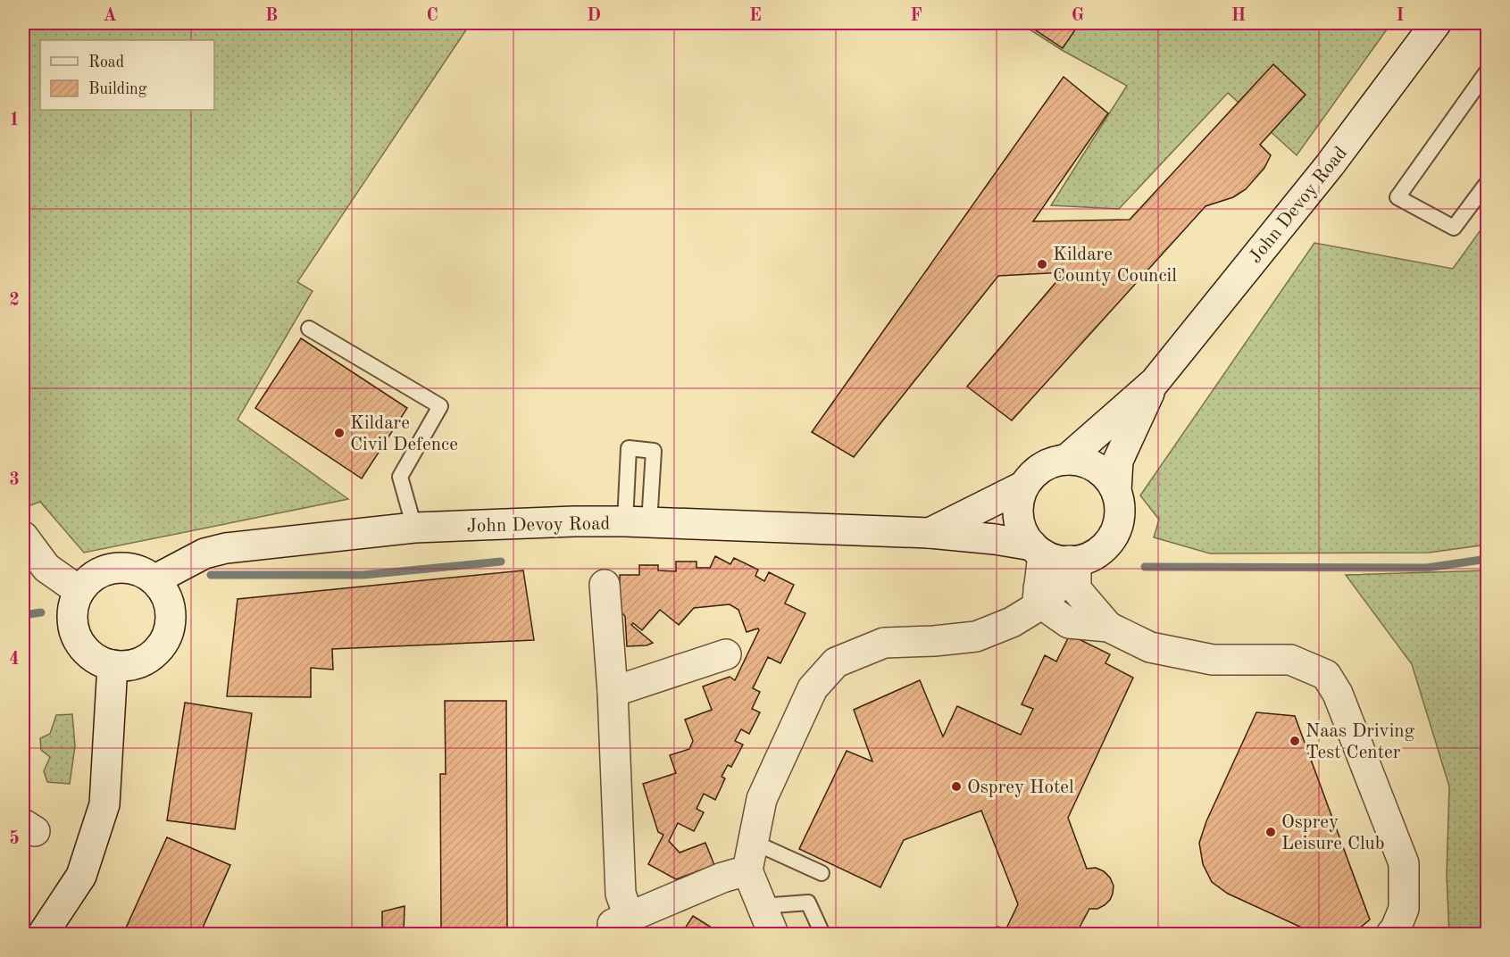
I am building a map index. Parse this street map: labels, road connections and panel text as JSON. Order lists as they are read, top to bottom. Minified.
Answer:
{"streets":{"street":["John Devoy Road"]},"places":["Kildare County Council","Kildare Civil Defence","Naas Driving Test Center","Osprey Hotel","Osprey Leisure Club"],"legend":["Road","Building"],"grid":{"columns":["A","B","C","D","E","F","G","H","I"],"rows":["1","2","3","4","5"]}}
